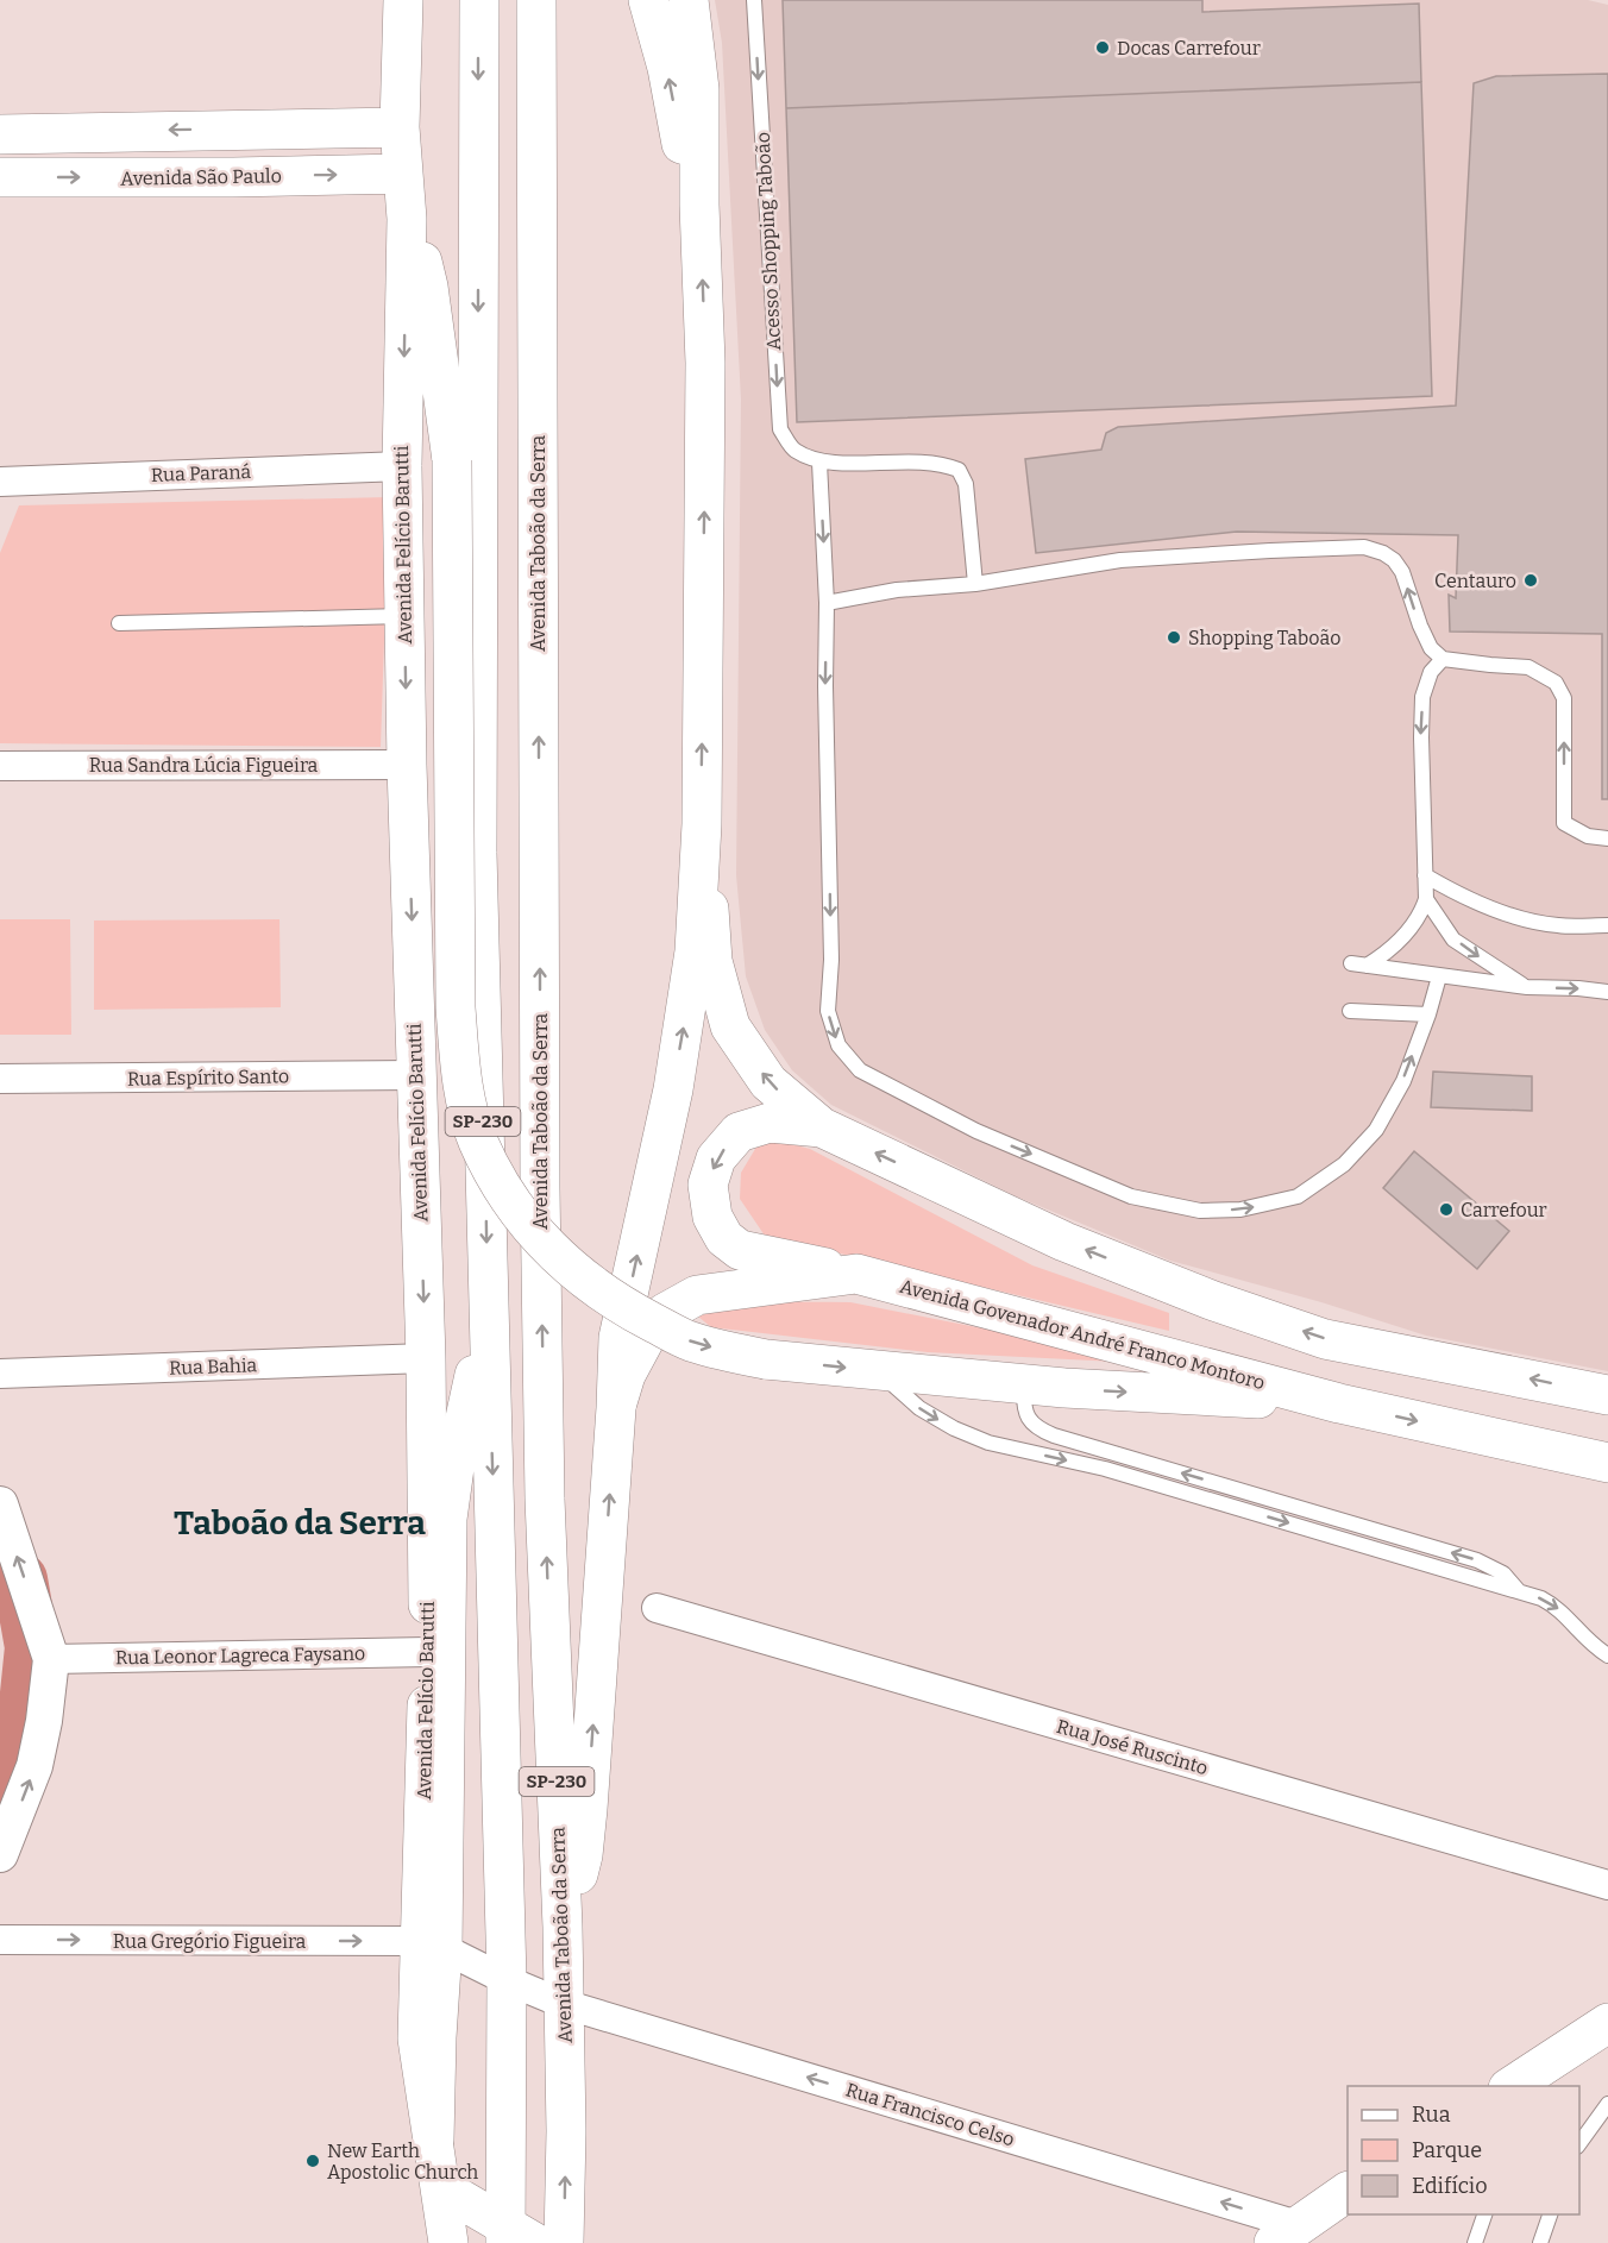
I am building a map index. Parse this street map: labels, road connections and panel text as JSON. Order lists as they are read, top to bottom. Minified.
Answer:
{"streets":{"main road":["Avenida São Paulo","Avenida Taboão da Serra","Avenida Felício Barutti","SP-230","Avenida Govenador André Franco Montoro"],"street":["Rua Paraná","Rua Sandra Lúcia Figueira","Rua Espírito Santo","Rua Bahia","Rua Leonor Lagreca Faysano","Rua José Ruscinto","Rua Gregório Figueira","Rua Francisco Celso"],"lane":["Acesso Shopping Taboão"]},"crossings":[["Avenida São Paulo","Avenida Felício Barutti"],["Rua Paraná","Avenida Felício Barutti"],["Avenida Taboão da Serra","Rua Francisco Celso"],["Avenida Felício Barutti","Rua Sandra Lúcia Figueira"],["Avenida Felício Barutti","Rua Espírito Santo"],["Avenida Felício Barutti","Rua Bahia"],["Avenida Felício Barutti","Rua Leonor Lagreca Faysano"],["Avenida Felício Barutti","Rua Gregório Figueira"],["Avenida Felício Barutti","Rua Francisco Celso"],["SP-230","Rua Francisco Celso"],["Rua Gregório Figueira","Rua Francisco Celso"]],"one_way":["Acesso Shopping Taboão","Rua Gregório Figueira","Rua Francisco Celso"],"districts":["Taboão da Serra"],"places":["Docas Carrefour","Centauro","Shopping Taboão","Carrefour","New Earth Apostolic Church"],"legend":["Rua","Parque","Edifício"]}
